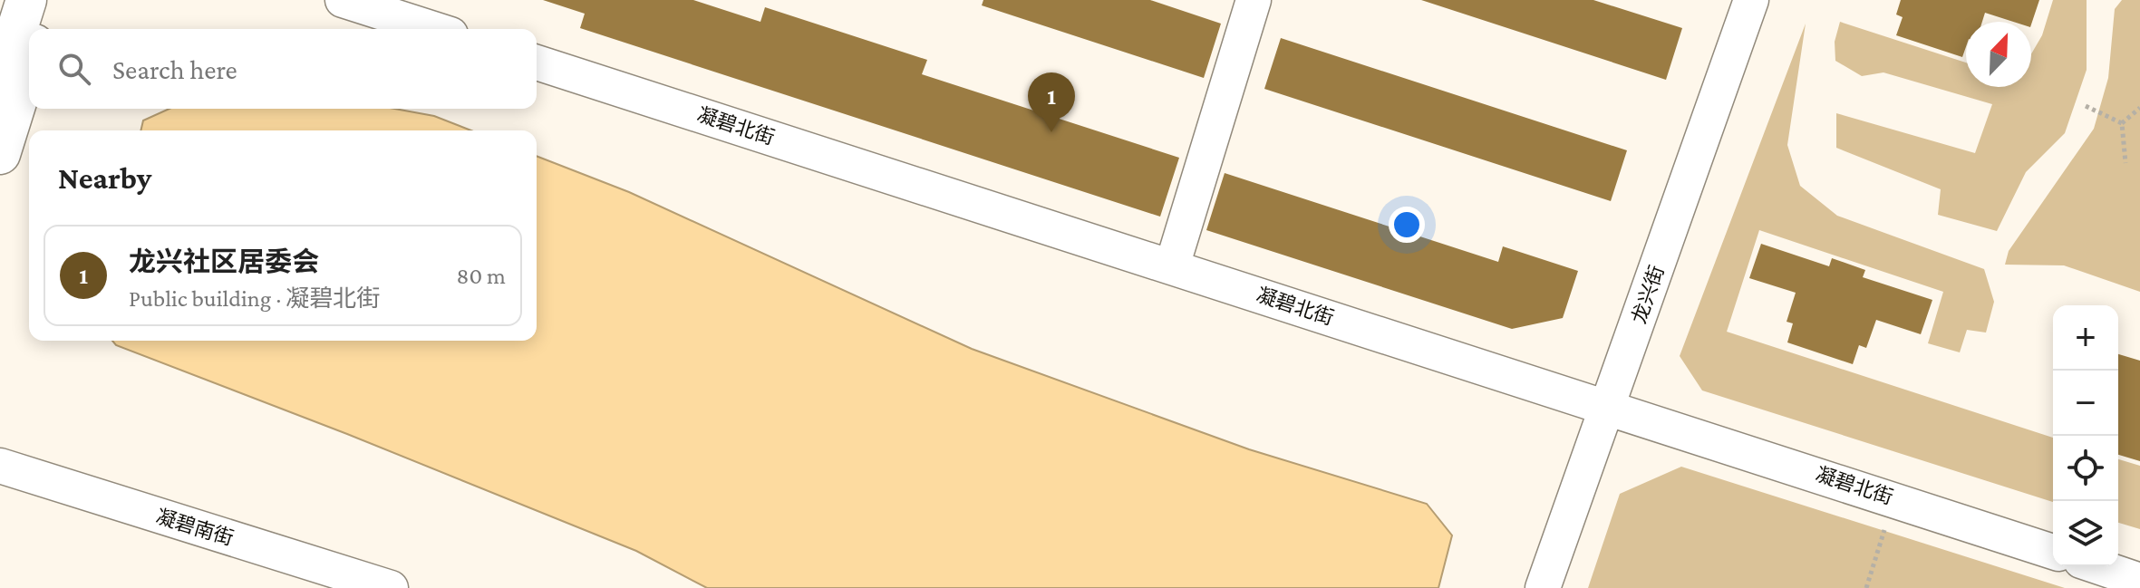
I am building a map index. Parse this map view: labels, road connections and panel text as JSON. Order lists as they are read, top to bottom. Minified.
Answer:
{"streets":{"street":["凝碧北街","龙兴街","凝碧南街"]},"crossings":[["凝碧北街","龙兴街"]],"north":"top right","page":{"search":"Search here","pins":"1","heading":"Nearby","list":[{"mark":"1","name":"龙兴社区居委会","note":"Public building · 凝碧北街","value":"80 m"}],"map_buttons":["+","−"]}}
